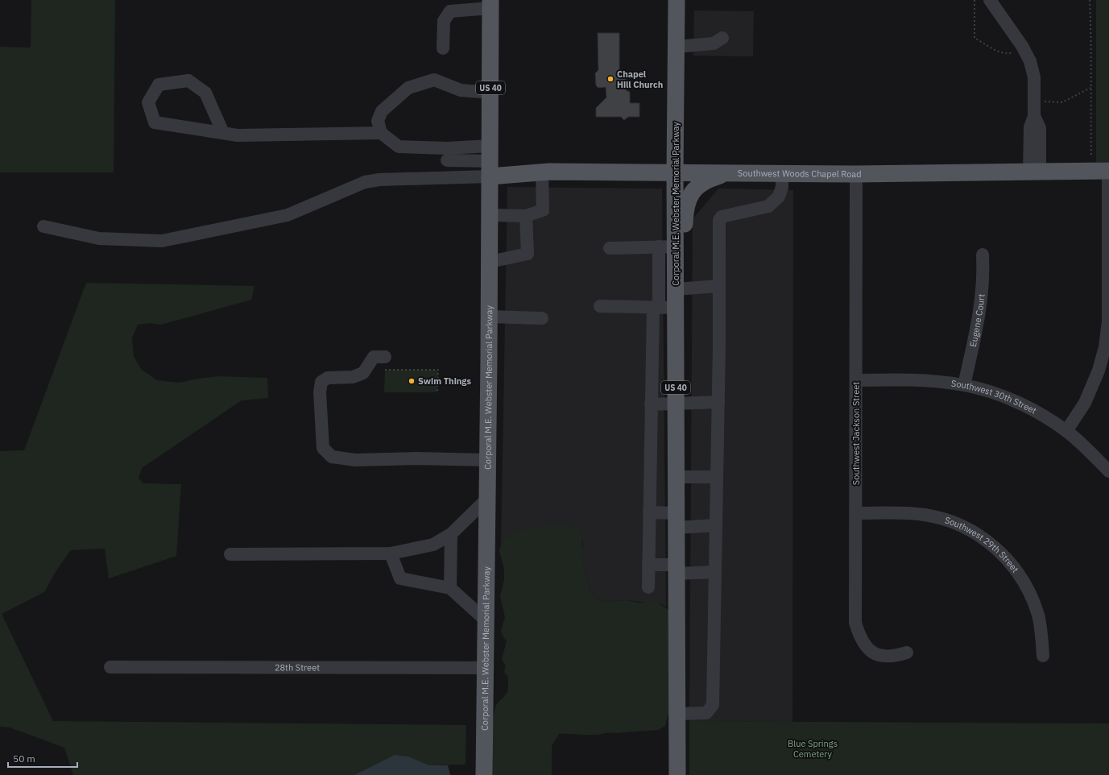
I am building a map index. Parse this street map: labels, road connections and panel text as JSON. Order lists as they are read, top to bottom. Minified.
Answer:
{"streets":{"main road":["US 40","Southwest Woods Chapel Road","Corporal M.E. Webster Memorial Parkway"],"street":["Eugene Court","Southwest 30th Street","Southwest Jackson Street","Southwest 29th Street","28th Street"]},"crossings":[["Southwest Woods Chapel Road","Corporal M.E. Webster Memorial Parkway"],["Southwest Woods Chapel Road","Southwest Jackson Street"],["Corporal M.E. Webster Memorial Parkway","28th Street"],["Eugene Court","Southwest 30th Street"],["Southwest 30th Street","Southwest Jackson Street"],["Southwest Jackson Street","Southwest 29th Street"]],"parks":["Blue Springs Cemetery"],"places":["Chapel Hill Church","Swim Things"],"scale_bar":"50 m"}
